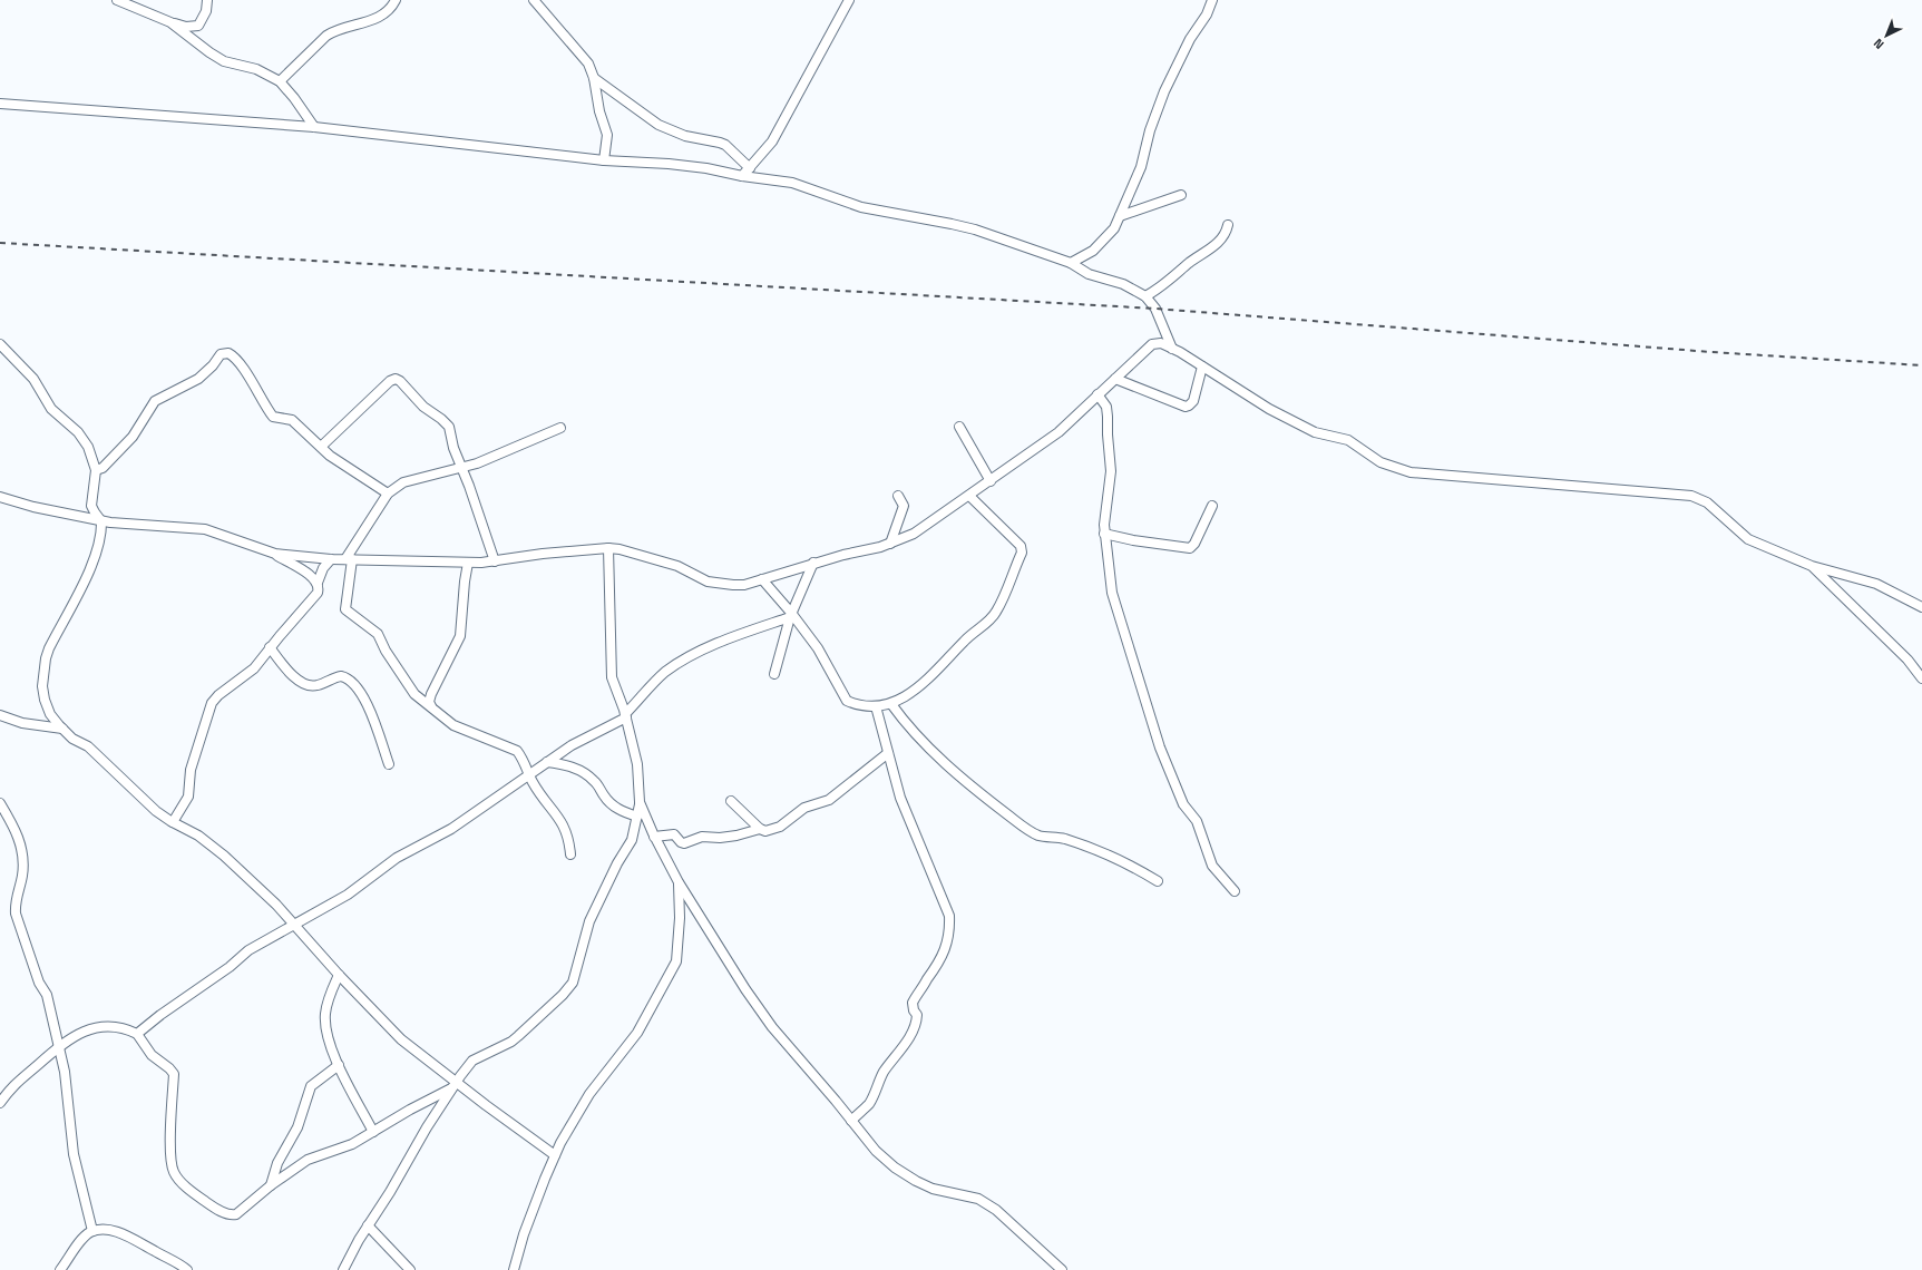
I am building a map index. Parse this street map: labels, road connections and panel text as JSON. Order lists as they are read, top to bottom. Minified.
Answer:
{"north":"bottom left"}
